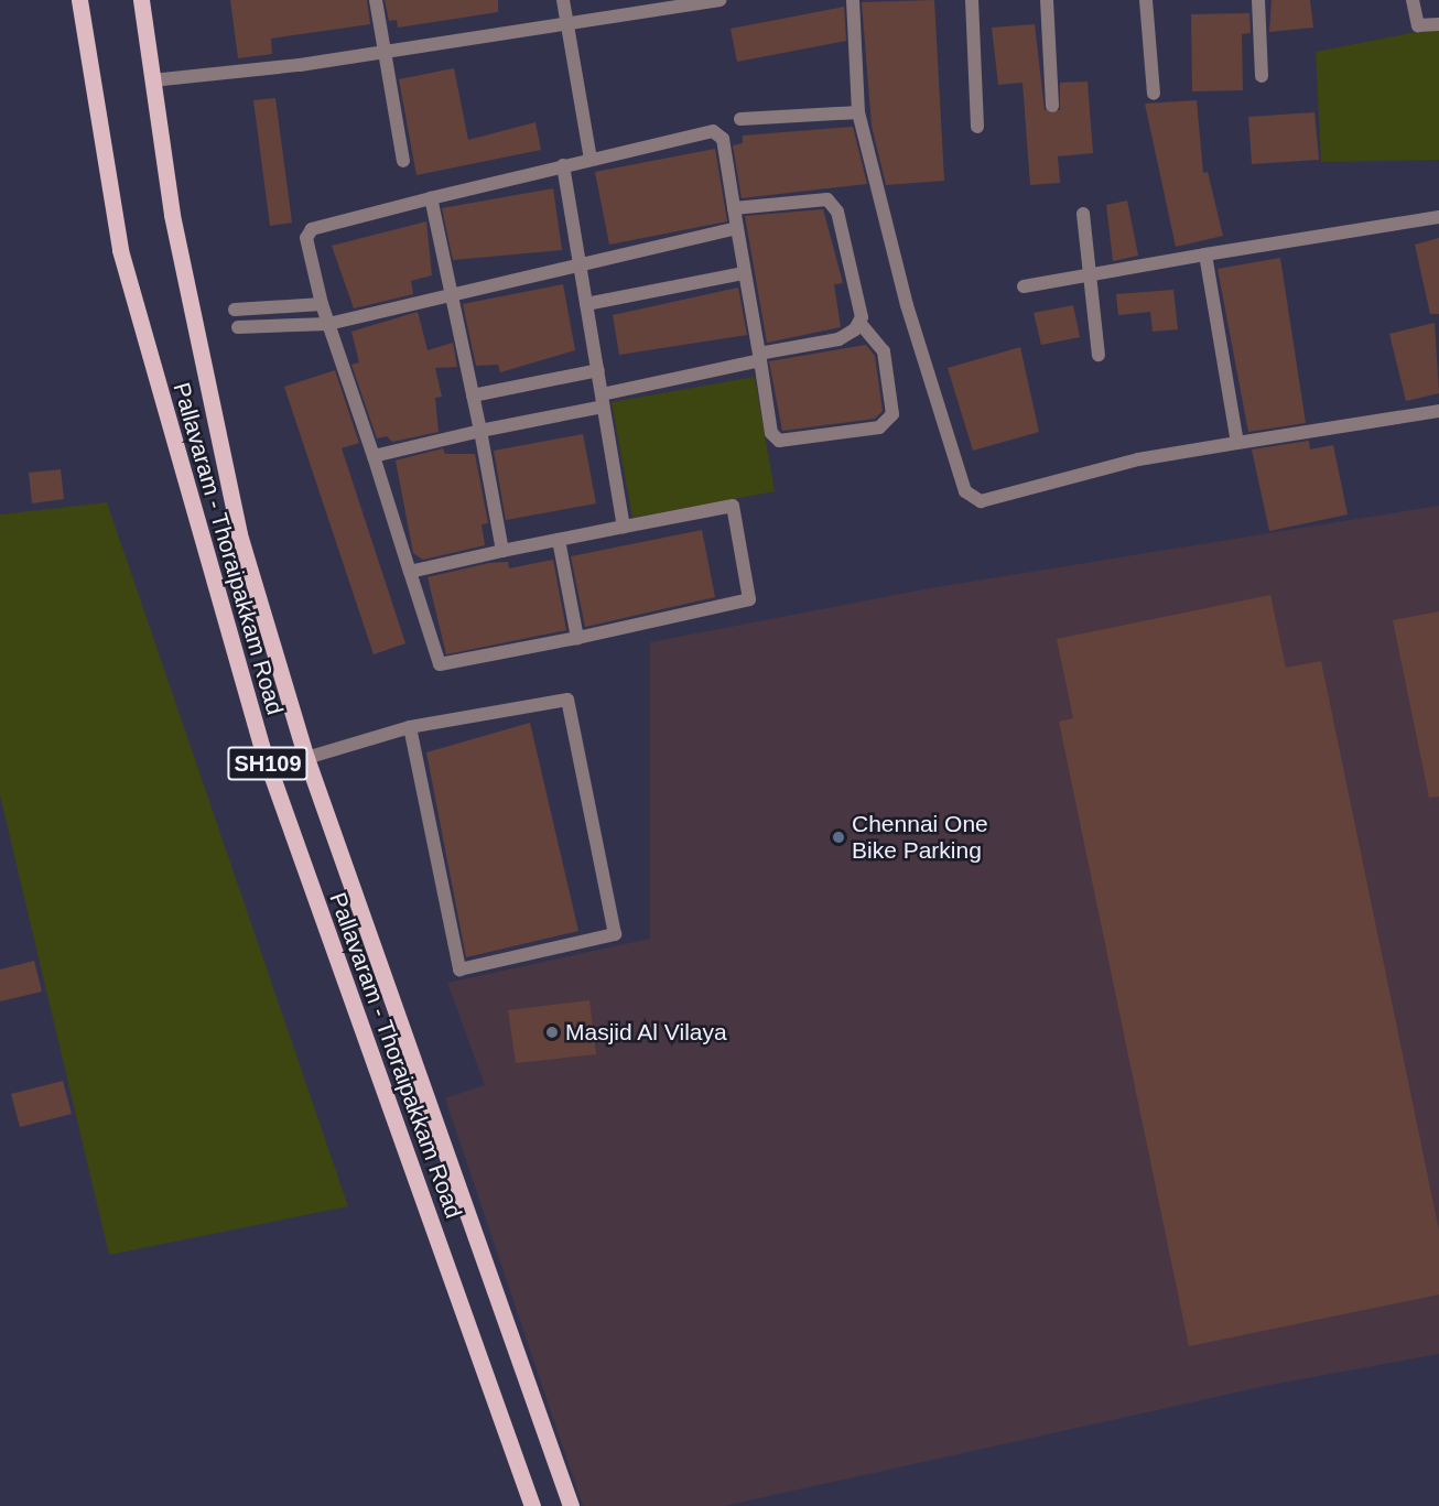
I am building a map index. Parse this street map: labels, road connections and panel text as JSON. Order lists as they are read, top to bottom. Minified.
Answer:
{"streets":{"main road":["Pallavaram - Thoraipakkam Road","SH109"]},"places":["Chennai One Bike Parking","Masjid Al Vilaya"]}
